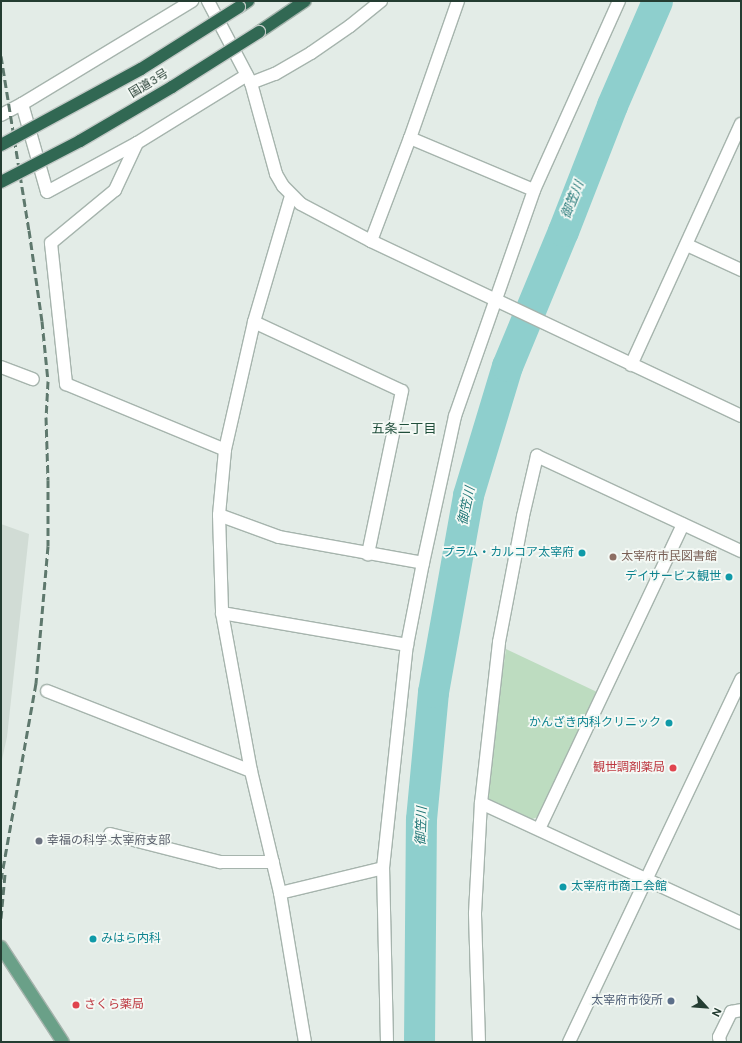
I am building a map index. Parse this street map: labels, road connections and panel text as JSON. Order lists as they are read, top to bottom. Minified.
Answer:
{"streets":{"highway":["国道3号"]},"districts":["五条二丁目"],"water":["御笠川"],"places":["プラム・カルコア太宰府","太宰府市民図書館","デイサービス観世","かんざき内科クリニック","観世調剤薬局","幸福の科学 太宰府支部","太宰府市商工会館","みはら内科","太宰府市役所","さくら薬局"],"north":"bottom right"}
